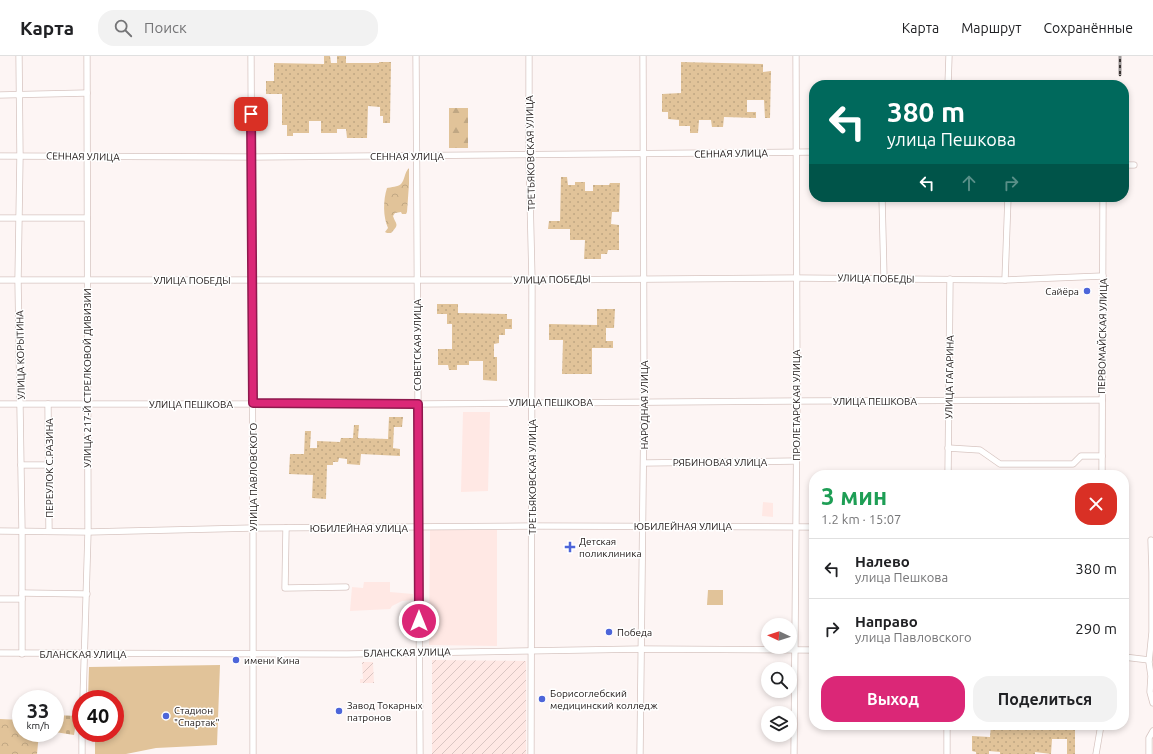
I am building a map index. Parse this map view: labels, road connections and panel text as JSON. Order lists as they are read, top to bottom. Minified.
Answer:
{"streets":{"street":["ТРЕТЬЯКОВСКАЯ УЛИЦА","СЕННАЯ УЛИЦА","УЛИЦА ПОБЕДЫ","ПЕРВОМАЙСКАЯ УЛИЦА","СОВЕТСКАЯ УЛИЦА","УЛИЦА КОРЫТИНА","УЛИЦА ГАГАРИНА","УЛИЦА 217-Й СТРЕЛКОВОЙ ДИВИЗИИ","УЛИЦА ПЕШКОВА","НАРОДНАЯ УЛИЦА","ПРОЛЕТАРСКАЯ УЛИЦА","РЯБИНОВАЯ УЛИЦА","ПЕРЕУЛОК С.РАЗИНА","УЛИЦА ПАВЛОВСКОГО","ЮБИЛЕЙНАЯ УЛИЦА","БЛАНСКАЯ УЛИЦА"]},"crossings":[["ТРЕТЬЯКОВСКАЯ УЛИЦА","СЕННАЯ УЛИЦА"],["ТРЕТЬЯКОВСКАЯ УЛИЦА","УЛИЦА ПОБЕДЫ"],["ТРЕТЬЯКОВСКАЯ УЛИЦА","УЛИЦА ПЕШКОВА"],["ТРЕТЬЯКОВСКАЯ УЛИЦА","ЮБИЛЕЙНАЯ УЛИЦА"],["ТРЕТЬЯКОВСКАЯ УЛИЦА","БЛАНСКАЯ УЛИЦА"],["СЕННАЯ УЛИЦА","СОВЕТСКАЯ УЛИЦА"],["СЕННАЯ УЛИЦА","УЛИЦА КОРЫТИНА"],["СЕННАЯ УЛИЦА","УЛИЦА 217-Й СТРЕЛКОВОЙ ДИВИЗИИ"],["СЕННАЯ УЛИЦА","НАРОДНАЯ УЛИЦА"],["СЕННАЯ УЛИЦА","ПРОЛЕТАРСКАЯ УЛИЦА"],["СЕННАЯ УЛИЦА","УЛИЦА ПАВЛОВСКОГО"],["УЛИЦА ПОБЕДЫ","ПЕРВОМАЙСКАЯ УЛИЦА"],["УЛИЦА ПОБЕДЫ","СОВЕТСКАЯ УЛИЦА"],["УЛИЦА ПОБЕДЫ","УЛИЦА КОРЫТИНА"],["УЛИЦА ПОБЕДЫ","УЛИЦА ГАГАРИНА"],["УЛИЦА ПОБЕДЫ","УЛИЦА 217-Й СТРЕЛКОВОЙ ДИВИЗИИ"],["УЛИЦА ПОБЕДЫ","НАРОДНАЯ УЛИЦА"],["УЛИЦА ПОБЕДЫ","ПРОЛЕТАРСКАЯ УЛИЦА"],["УЛИЦА ПОБЕДЫ","УЛИЦА ПАВЛОВСКОГО"],["ПЕРВОМАЙСКАЯ УЛИЦА","УЛИЦА ПЕШКОВА"],["СОВЕТСКАЯ УЛИЦА","УЛИЦА ПЕШКОВА"],["СОВЕТСКАЯ УЛИЦА","ЮБИЛЕЙНАЯ УЛИЦА"],["СОВЕТСКАЯ УЛИЦА","БЛАНСКАЯ УЛИЦА"],["УЛИЦА КОРЫТИНА","УЛИЦА ПЕШКОВА"],["УЛИЦА КОРЫТИНА","ЮБИЛЕЙНАЯ УЛИЦА"],["УЛИЦА КОРЫТИНА","БЛАНСКАЯ УЛИЦА"],["УЛИЦА ГАГАРИНА","УЛИЦА ПЕШКОВА"],["УЛИЦА 217-Й СТРЕЛКОВОЙ ДИВИЗИИ","УЛИЦА ПЕШКОВА"],["УЛИЦА 217-Й СТРЕЛКОВОЙ ДИВИЗИИ","ЮБИЛЕЙНАЯ УЛИЦА"],["УЛИЦА 217-Й СТРЕЛКОВОЙ ДИВИЗИИ","БЛАНСКАЯ УЛИЦА"],["УЛИЦА ПЕШКОВА","НАРОДНАЯ УЛИЦА"],["УЛИЦА ПЕШКОВА","ПРОЛЕТАРСКАЯ УЛИЦА"],["УЛИЦА ПЕШКОВА","ПЕРЕУЛОК С.РАЗИНА"],["УЛИЦА ПЕШКОВА","УЛИЦА ПАВЛОВСКОГО"],["НАРОДНАЯ УЛИЦА","РЯБИНОВАЯ УЛИЦА"],["НАРОДНАЯ УЛИЦА","ЮБИЛЕЙНАЯ УЛИЦА"],["НАРОДНАЯ УЛИЦА","БЛАНСКАЯ УЛИЦА"],["ПРОЛЕТАРСКАЯ УЛИЦА","РЯБИНОВАЯ УЛИЦА"],["ПРОЛЕТАРСКАЯ УЛИЦА","ЮБИЛЕЙНАЯ УЛИЦА"],["ПЕРЕУЛОК С.РАЗИНА","ЮБИЛЕЙНАЯ УЛИЦА"],["УЛИЦА ПАВЛОВСКОГО","ЮБИЛЕЙНАЯ УЛИЦА"],["УЛИЦА ПАВЛОВСКОГО","БЛАНСКАЯ УЛИЦА"]],"places":{"other":["Сайёра","Победа","имени Кина","Борисоглебский медицинский колледж","Завод Токарных патронов","Стадион \"Спартак\""],"health":["Детская поликлиника"]},"north":"left","page":{"header":"Карта","search":"Поиск","nav":["Карта","Маршрут","Сохранённые"],"turn":["380 m","улица Пешкова"],"heading":["3 мин","1.2 km · 15:07"],"list":[{"name":"Налево","note":"улица Пешкова","value":"380 m"},{"name":"Направо","note":"улица Павловского","value":"290 m"}],"buttons":["Выход","Поделиться"],"speed":"33 km/h","limit":"40"}}
